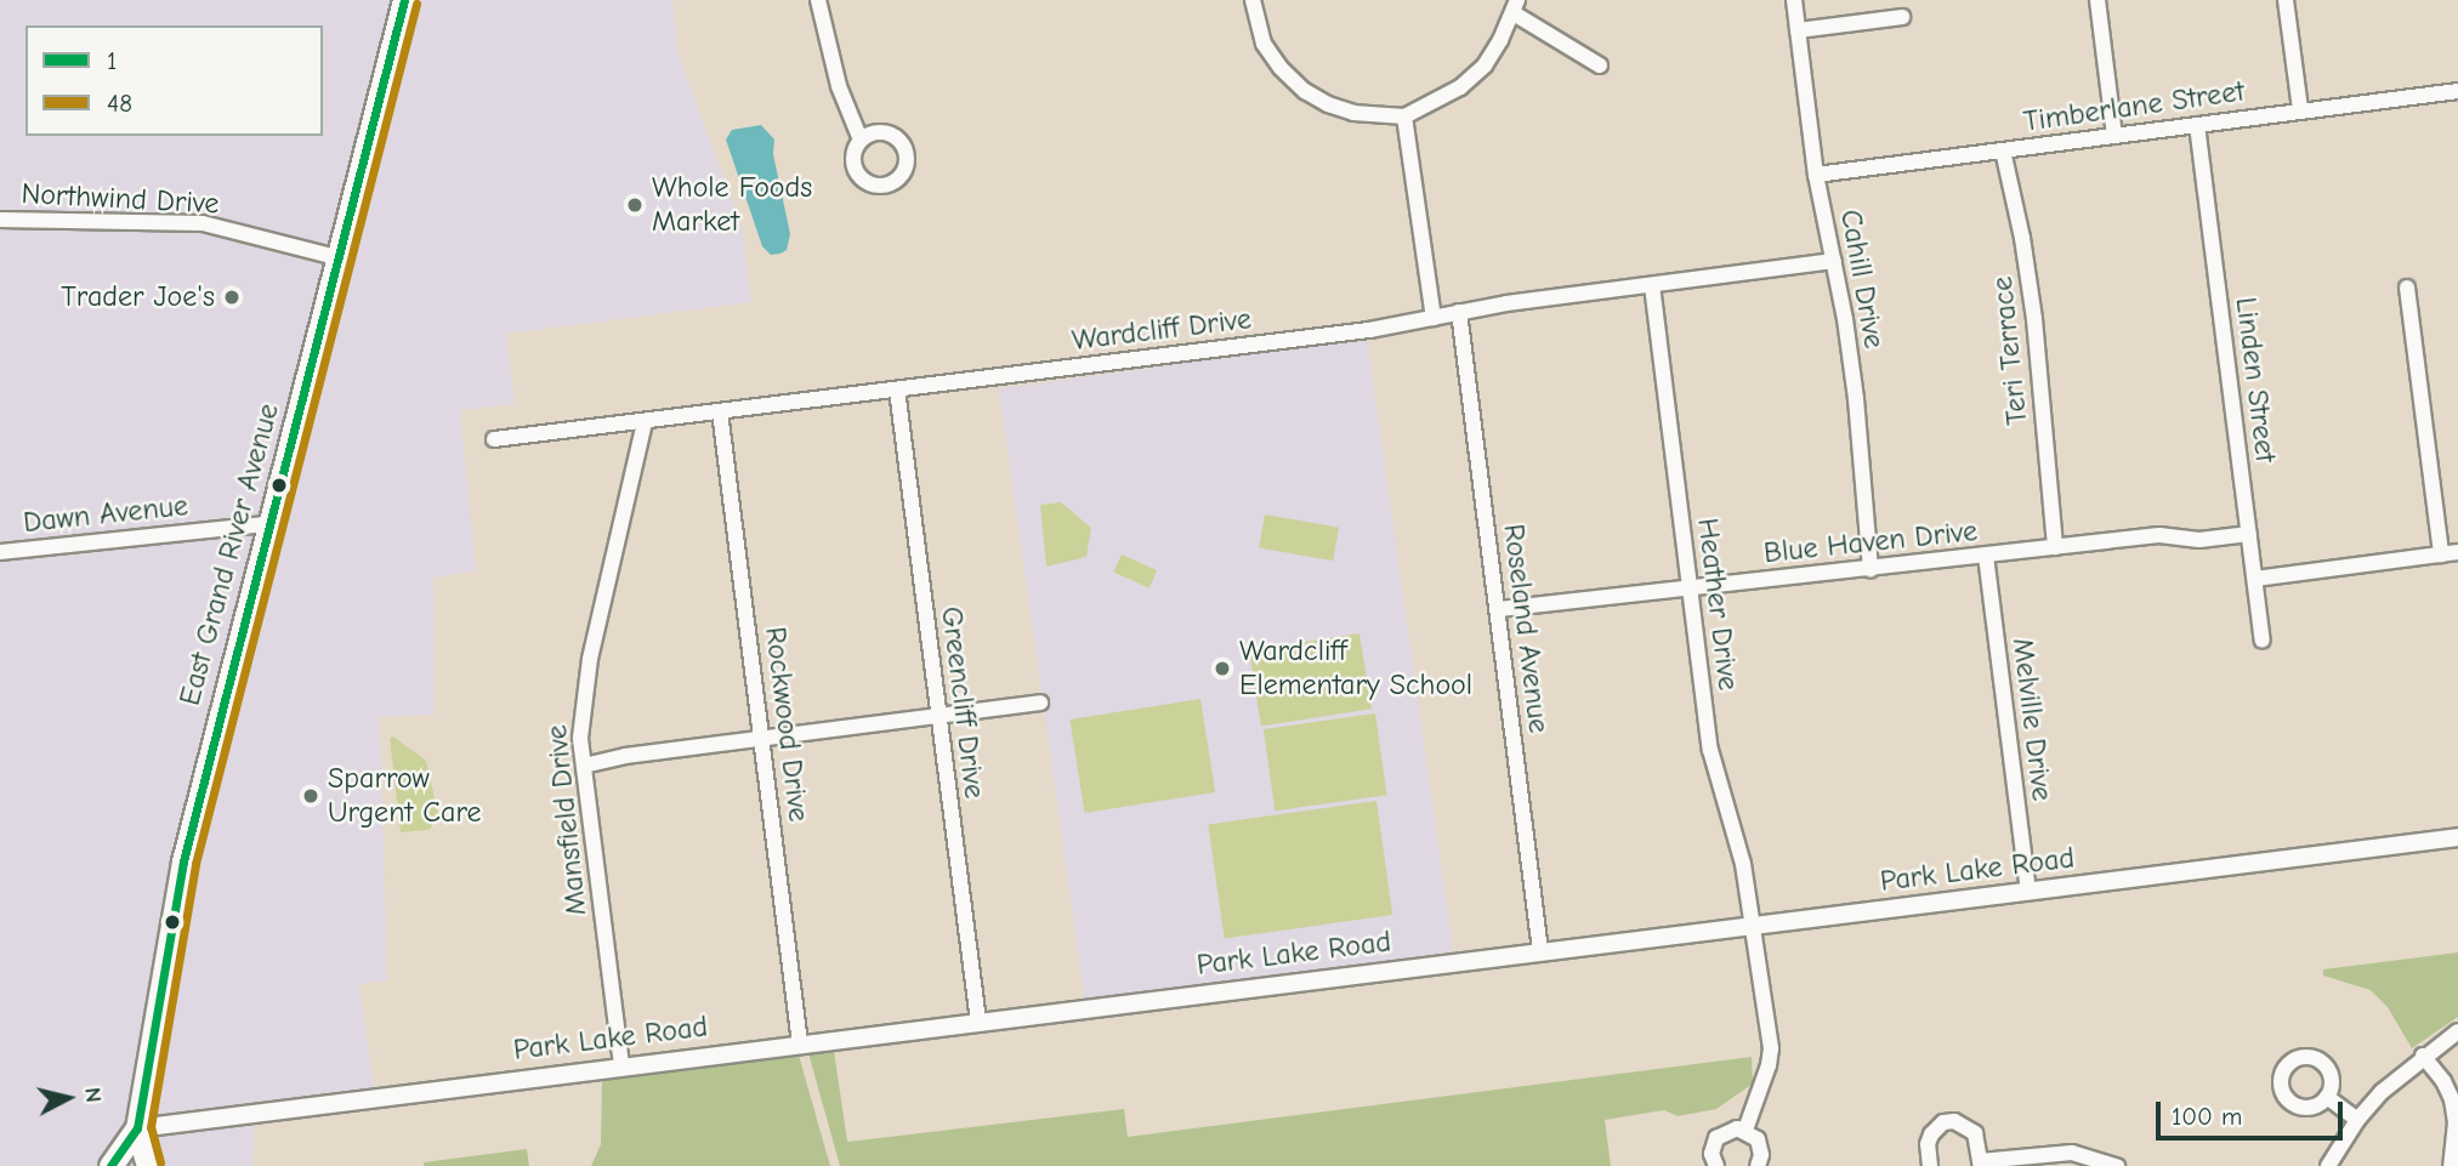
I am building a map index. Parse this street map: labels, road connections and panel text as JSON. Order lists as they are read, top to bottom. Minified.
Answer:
{"streets":{"main road":["East Grand River Avenue"],"street":["Timberlane Street","Northwind Drive","Cahill Drive","Wardcliff Drive","Teri Terrace","Linden Street","Dawn Avenue","Blue Haven Drive","Heather Drive","Roseland Avenue","Greencliff Drive","Melville Drive","Rockwood Drive","Mansfield Drive","Park Lake Road"]},"crossings":[["Timberlane Street","Cahill Drive"],["Timberlane Street","Teri Terrace"],["Timberlane Street","Linden Street"],["Northwind Drive","East Grand River Avenue"],["Cahill Drive","Wardcliff Drive"],["Cahill Drive","Blue Haven Drive"],["Wardcliff Drive","Heather Drive"],["Wardcliff Drive","Roseland Avenue"],["Wardcliff Drive","Greencliff Drive"],["Wardcliff Drive","Rockwood Drive"],["Wardcliff Drive","Mansfield Drive"],["Teri Terrace","Blue Haven Drive"],["Linden Street","Blue Haven Drive"],["Dawn Avenue","East Grand River Avenue"],["Blue Haven Drive","Heather Drive"],["Blue Haven Drive","Roseland Avenue"],["Blue Haven Drive","Melville Drive"],["East Grand River Avenue","Park Lake Road"],["Heather Drive","Park Lake Road"],["Roseland Avenue","Park Lake Road"],["Greencliff Drive","Park Lake Road"],["Melville Drive","Park Lake Road"],["Rockwood Drive","Park Lake Road"],["Mansfield Drive","Park Lake Road"]],"places":["Whole Foods Market","Trader Joe's","Wardcliff Elementary School","Sparrow Urgent Care"],"lines":["transit line 1","transit line 48"],"legend":["1","48"],"scale_bar":"100 m","north":"right"}
